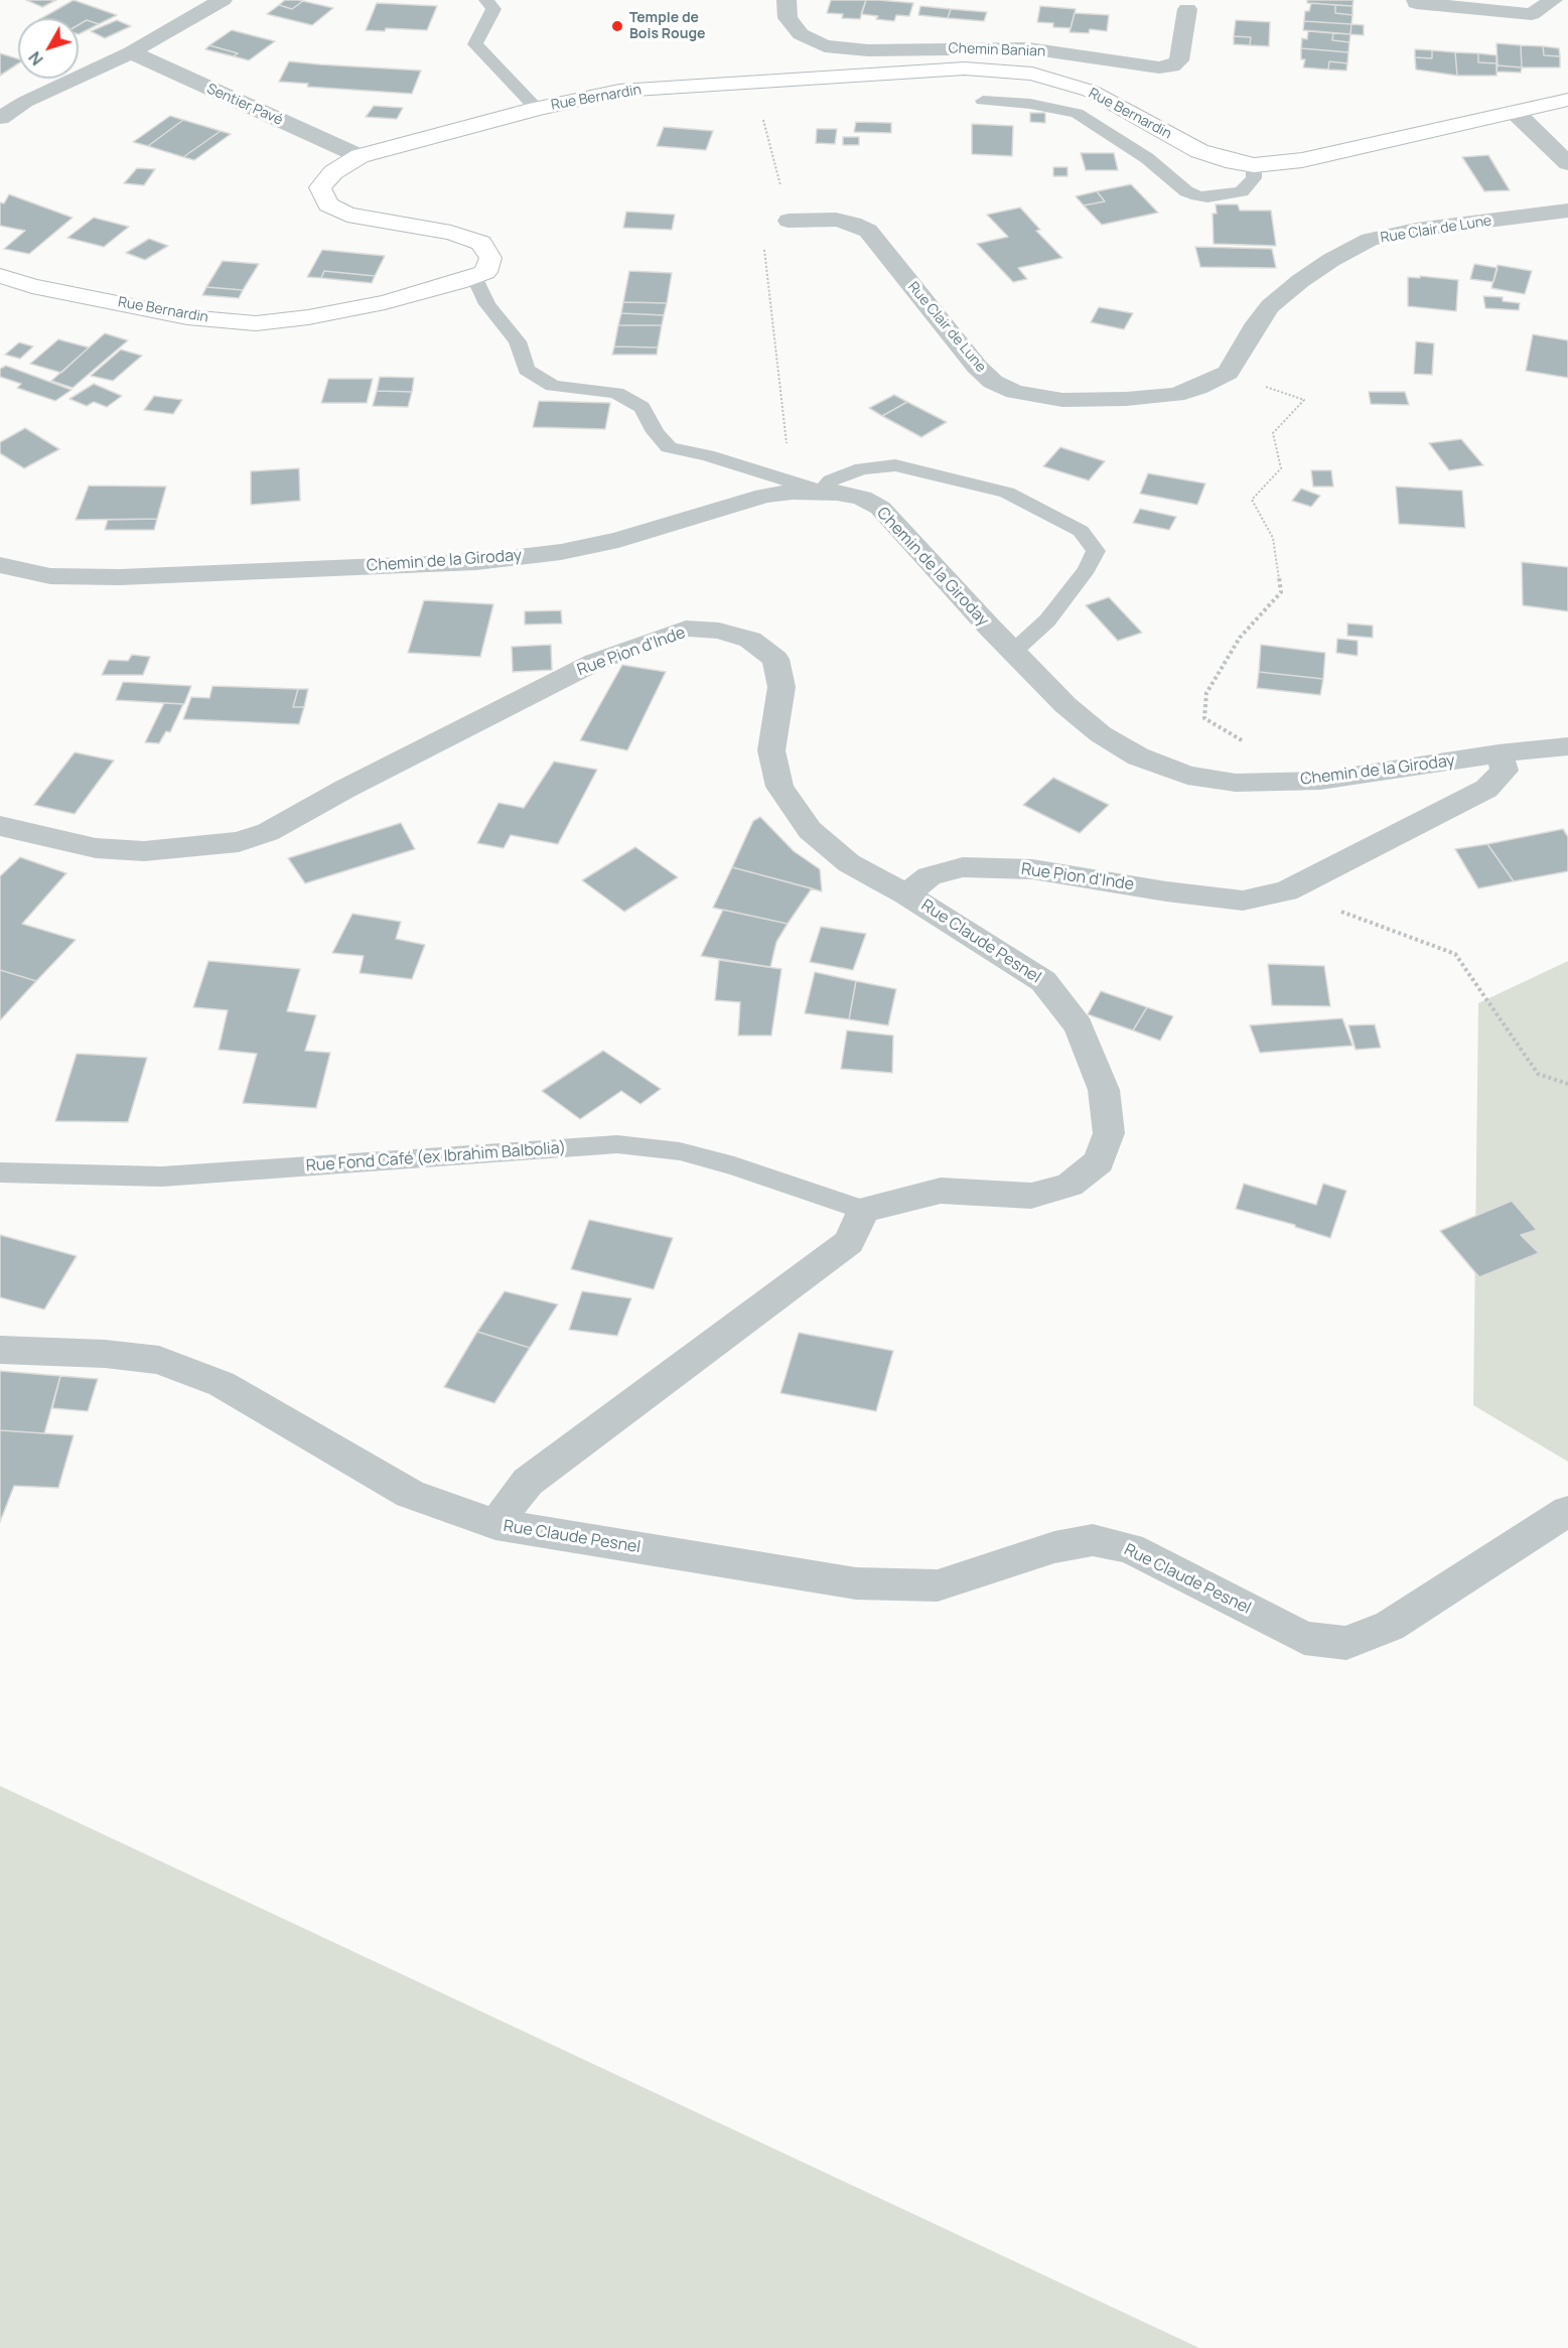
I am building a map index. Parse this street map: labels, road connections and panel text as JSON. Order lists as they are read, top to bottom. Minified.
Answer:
{"streets":{"main road":["Rue Bernardin"],"street":["Chemin Banian","Sentier Pavé","Rue Clair de Lune","Chemin de la Giroday","Rue Pion d'Inde","Rue Claude Pesnel"],"lane":["Rue Fond Café (ex Ibrahim Balbolia)"]},"crossings":[["Rue Bernardin","Sentier Pavé"],["Chemin de la Giroday","Rue Pion d'Inde"],["Rue Pion d'Inde","Rue Claude Pesnel"],["Rue Claude Pesnel","Rue Fond Café (ex Ibrahim Balbolia)"]],"places":["Temple de Bois Rouge"],"north":"bottom left"}
